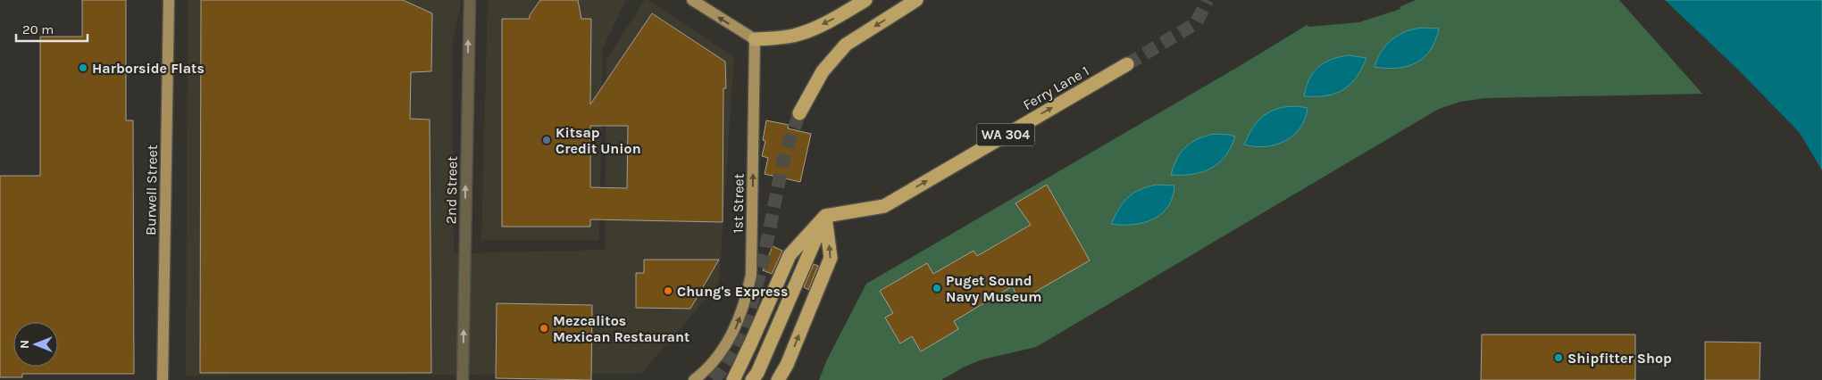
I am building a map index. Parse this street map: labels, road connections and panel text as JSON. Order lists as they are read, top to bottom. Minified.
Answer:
{"streets":{"highway":["Ferry Lane 1","WA 304"],"main road":["Burwell Street","1st Street"],"street":["2nd Street"]},"one_way":["Ferry Lane 1","2nd Street","1st Street"],"places":["Harborside Flats","Kitsap Credit Union","Puget Sound Navy Museum","Chung's Express","Mezcalitos Mexican Restaurant","Shipfitter Shop"],"scale_bar":"20 m","north":"left"}
